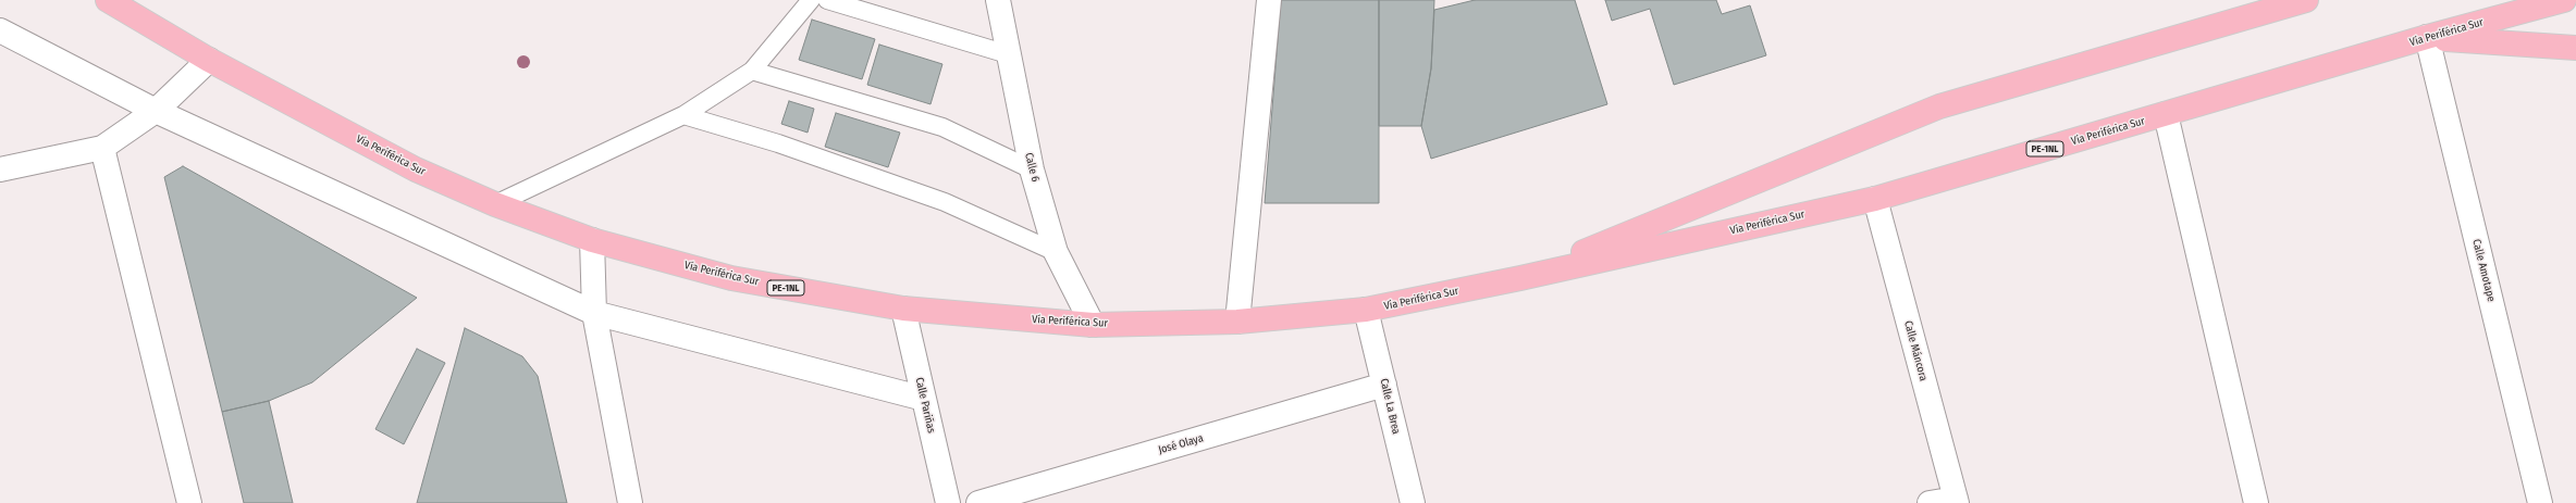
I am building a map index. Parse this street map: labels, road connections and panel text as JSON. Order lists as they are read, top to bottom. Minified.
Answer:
{"streets":{"highway":["Vía Periférica Sur","PE-1NL"],"street":["Calle 6","Calle Amotape","Calle Máncora","Calle Pariñas","Calle La Brea","José Olaya"]},"crossings":[["Vía Periférica Sur","Calle 6"],["Vía Periférica Sur","Calle Amotape"],["Vía Periférica Sur","Calle Máncora"],["Vía Periférica Sur","Calle Pariñas"],["Vía Periférica Sur","Calle La Brea"],["Calle La Brea","José Olaya"]]}
